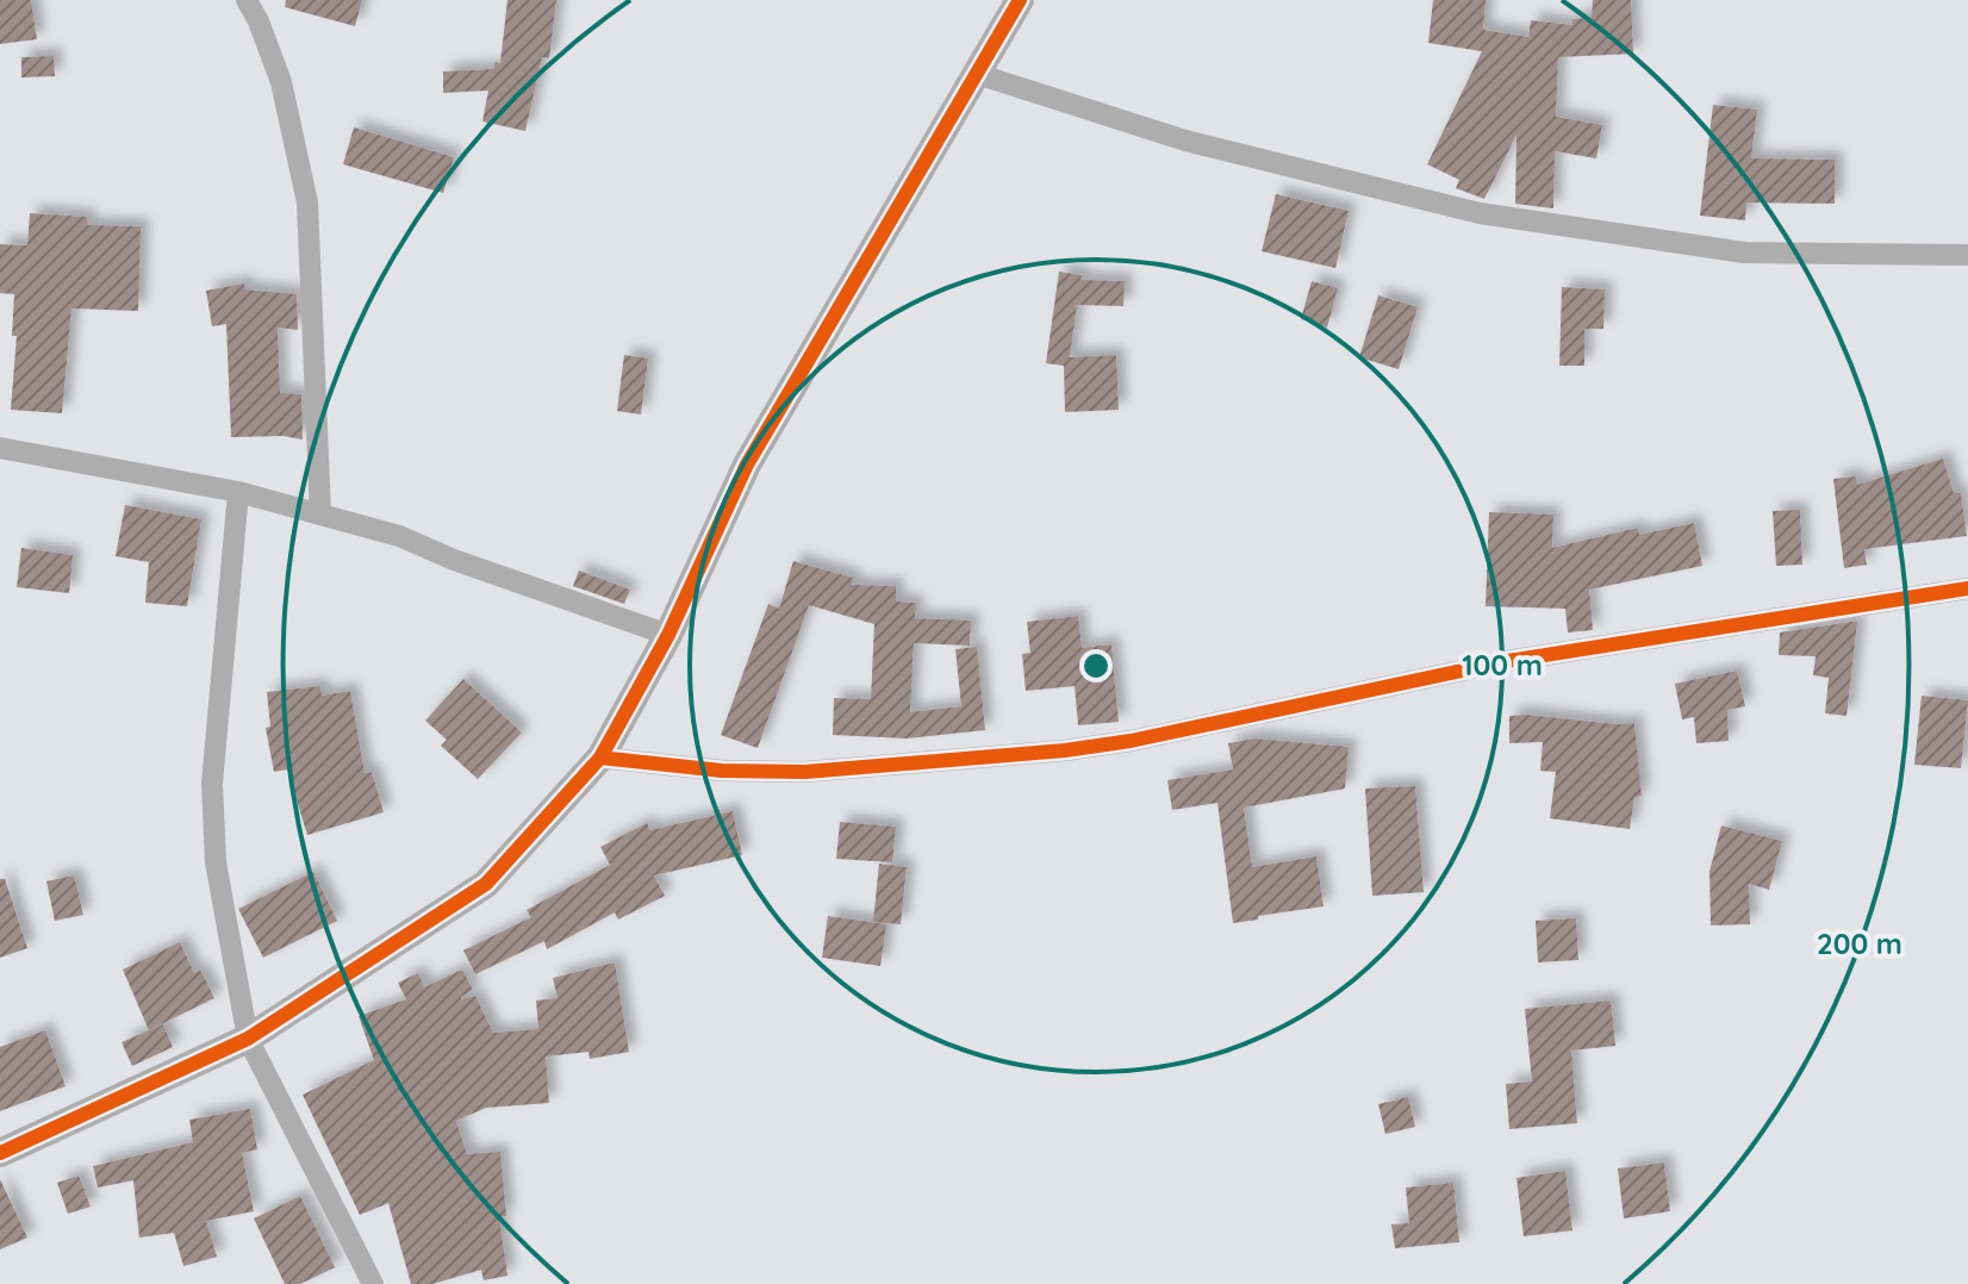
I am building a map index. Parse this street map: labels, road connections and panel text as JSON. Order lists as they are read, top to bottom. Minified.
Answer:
{"rings":["100 m","200 m"]}
